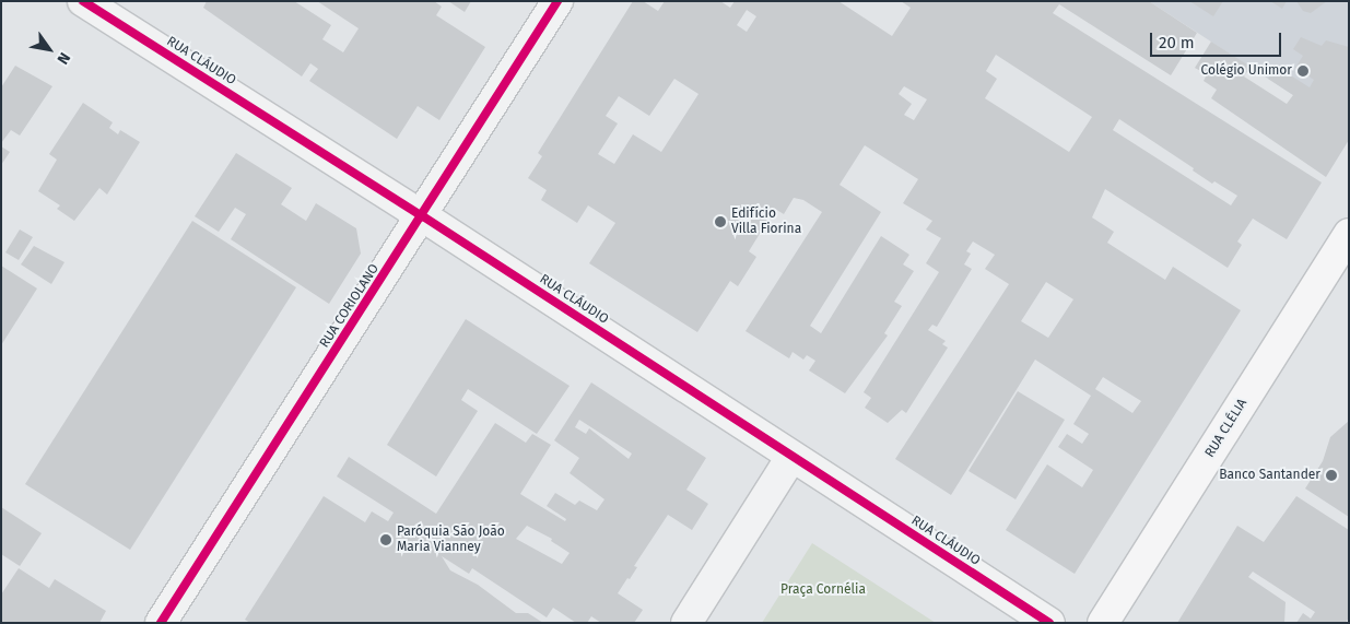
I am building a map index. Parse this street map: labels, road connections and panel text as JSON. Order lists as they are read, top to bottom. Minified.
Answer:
{"streets":{"main road":["RUA CLÉLIA"],"street":["RUA CLÁUDIO","RUA CORIOLANO"]},"crossings":[["RUA CLÁUDIO","RUA CORIOLANO"]],"parks":["Praça Cornélia"],"places":["Colégio Unimor","Edifício Villa Fiorina","Banco Santander","Paróquia São João Maria Vianney"],"scale_bar":"20 m","north":"bottom right"}
